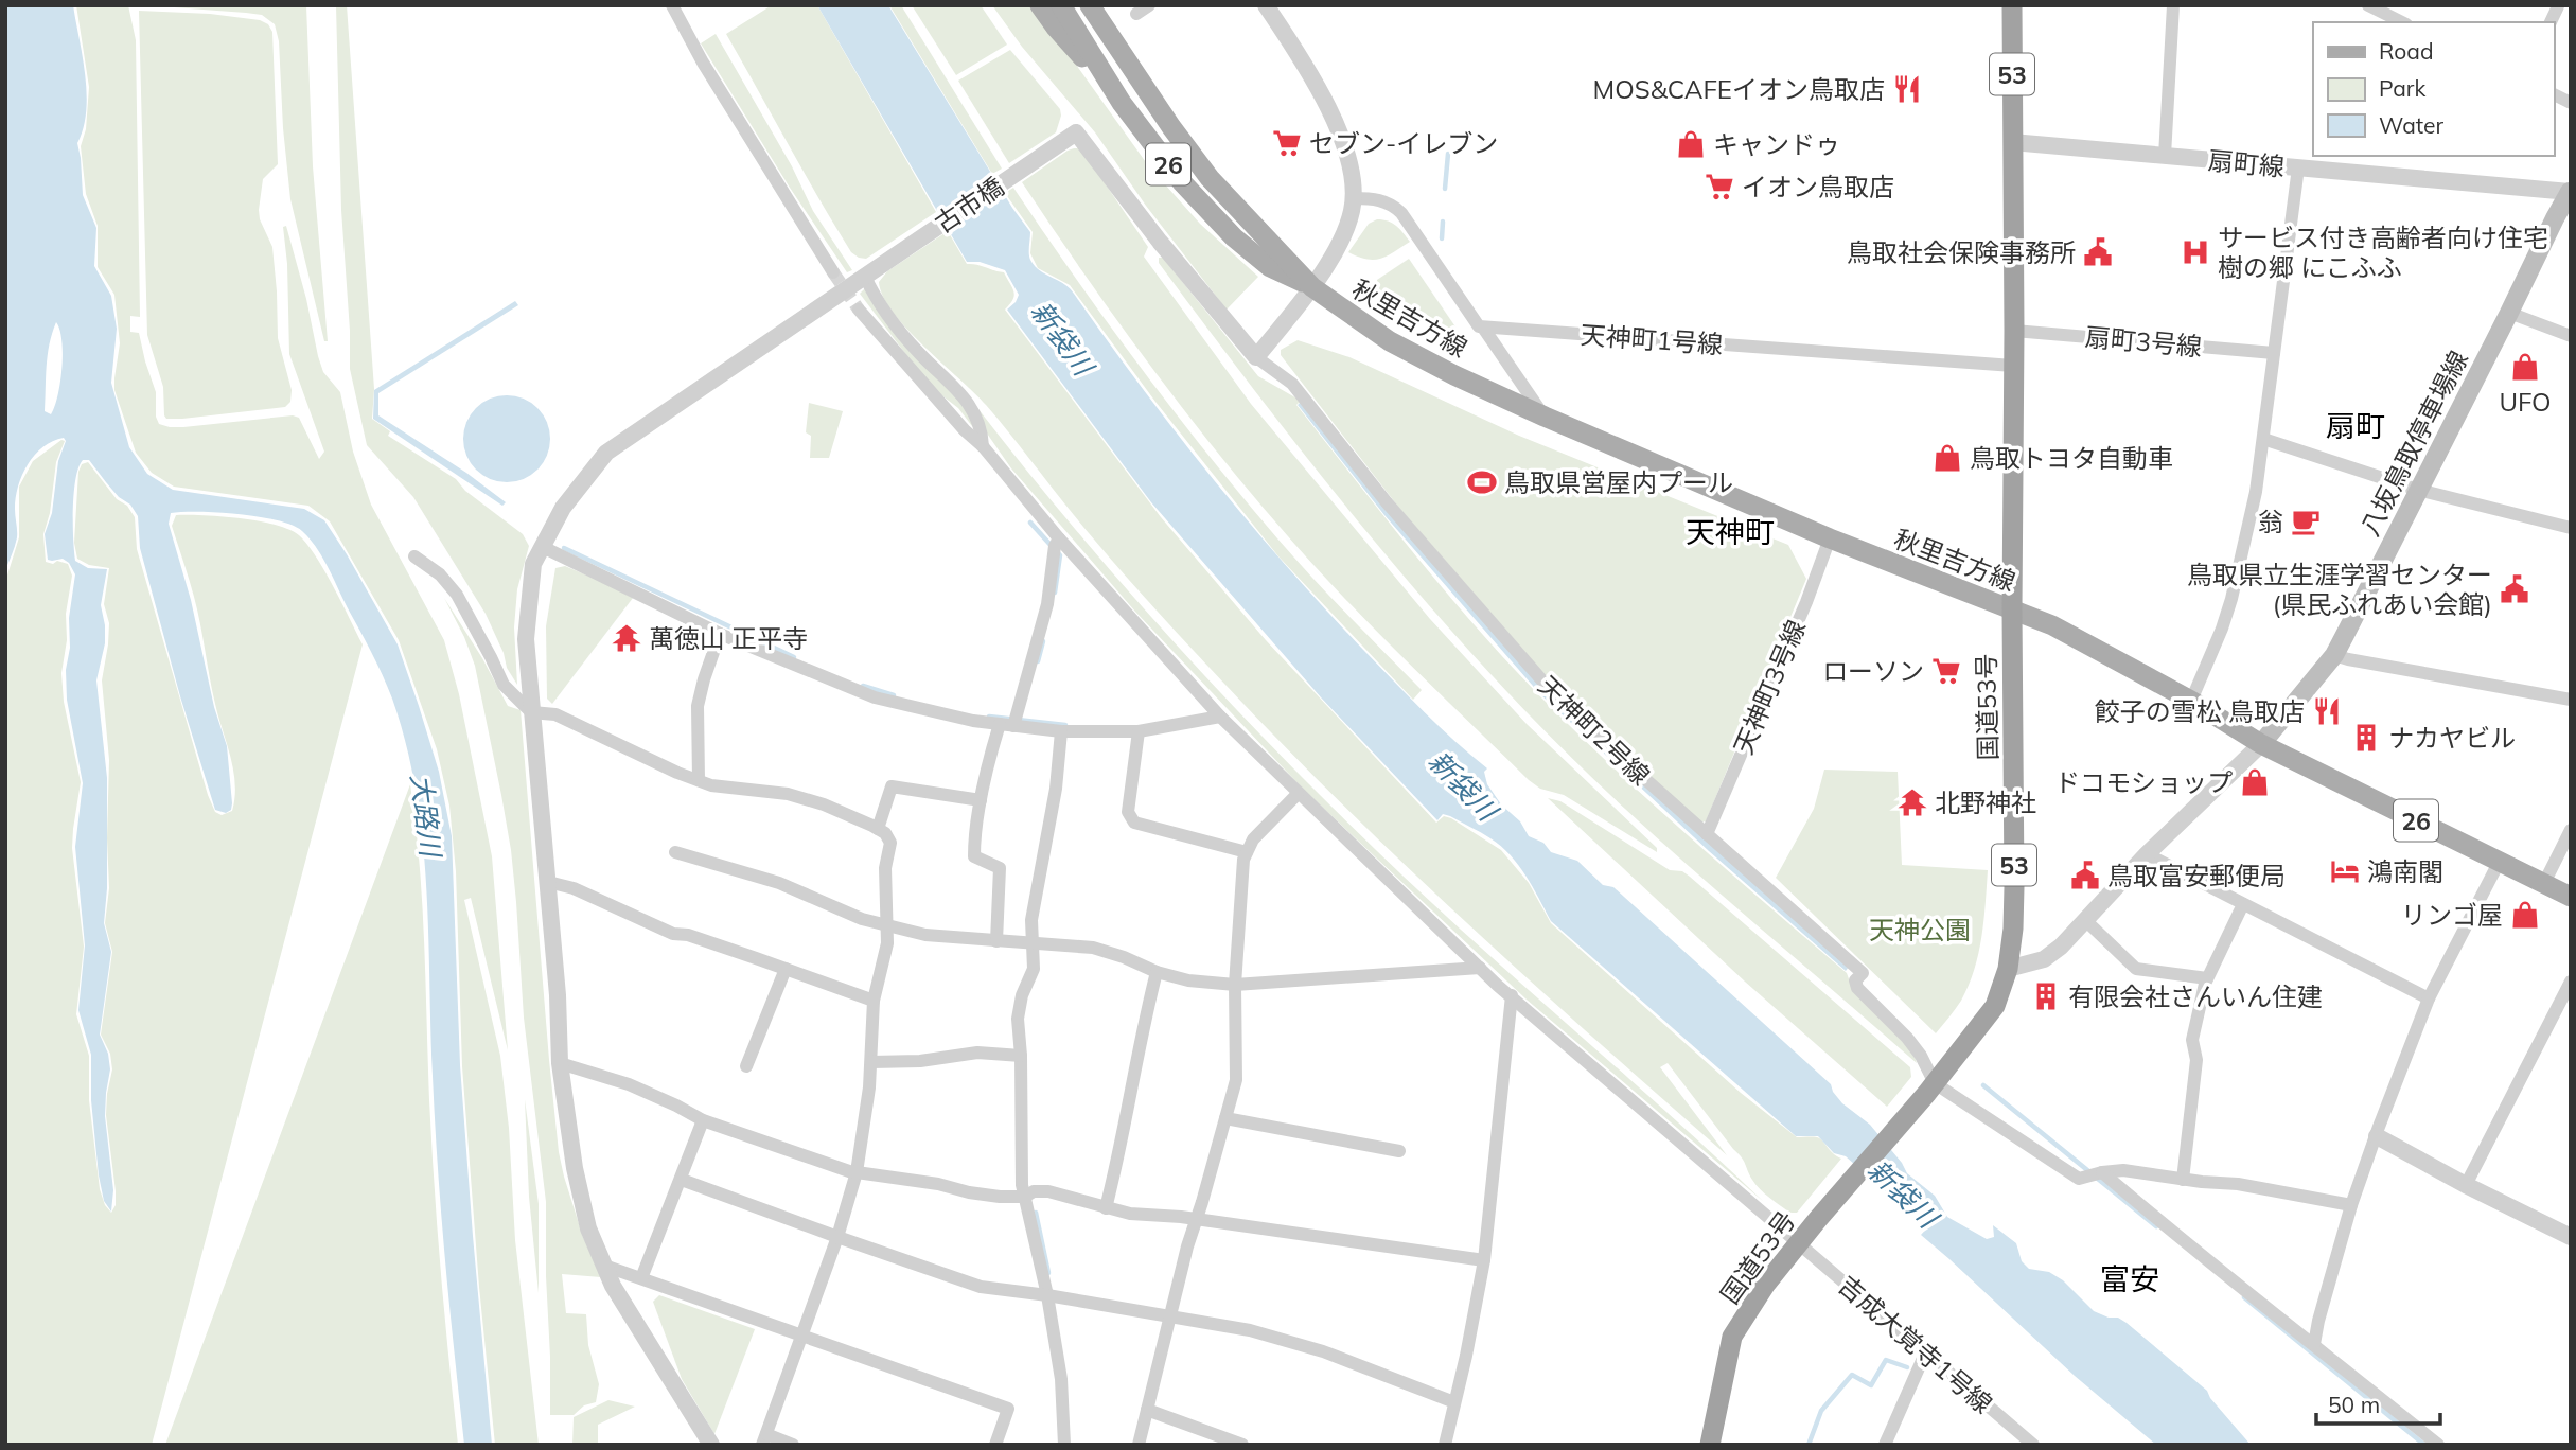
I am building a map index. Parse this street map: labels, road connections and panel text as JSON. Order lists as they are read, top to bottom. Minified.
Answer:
{"streets":{"highway":["53","国道53号"],"main road":["26","秋里吉方線","八坂鳥取停車場線"],"street":["扇町線","古市橋","天神町1号線","扇町3号線","天神町3号線","天神町2号線","吉成大覚寺1号線"]},"crossings":[["扇町線","八坂鳥取停車場線"],["扇町線","国道53号"],["古市橋","天神町2号線"],["秋里吉方線","八坂鳥取停車場線"],["秋里吉方線","天神町3号線"],["秋里吉方線","国道53号"],["天神町1号線","国道53号"],["扇町3号線","国道53号"],["天神町3号線","天神町2号線"],["国道53号","天神町2号線"],["国道53号","吉成大覚寺1号線"]],"districts":["扇町","天神町","富安"],"water":["新袋川","大路川"],"parks":["天神公園"],"places":{"restaurant":["MOS&CAFEイオン鳥取店","餃子の雪松 鳥取店"],"supermarket":["セブン-イレブン","イオン鳥取店","ローソン"],"shop":["キャンドゥ","UFO","鳥取トヨタ自動車","ドコモショップ","リンゴ屋"],"public building":["鳥取社会保険事務所","鳥取県立生涯学習センター (県民ふれあい会館)","鳥取富安郵便局"],"hospital":["サービス付き高齢者向け住宅 樹の郷 にこふふ"],"sports":["鳥取県営屋内プール"],"cafe":["翁"],"temple":["萬徳山 正平寺","北野神社"],"building":["ナカヤビル","有限会社さんいん住建"],"hotel":["鴻南閣"]},"legend":["Road","Park","Water"],"scale_bar":"50 m"}
